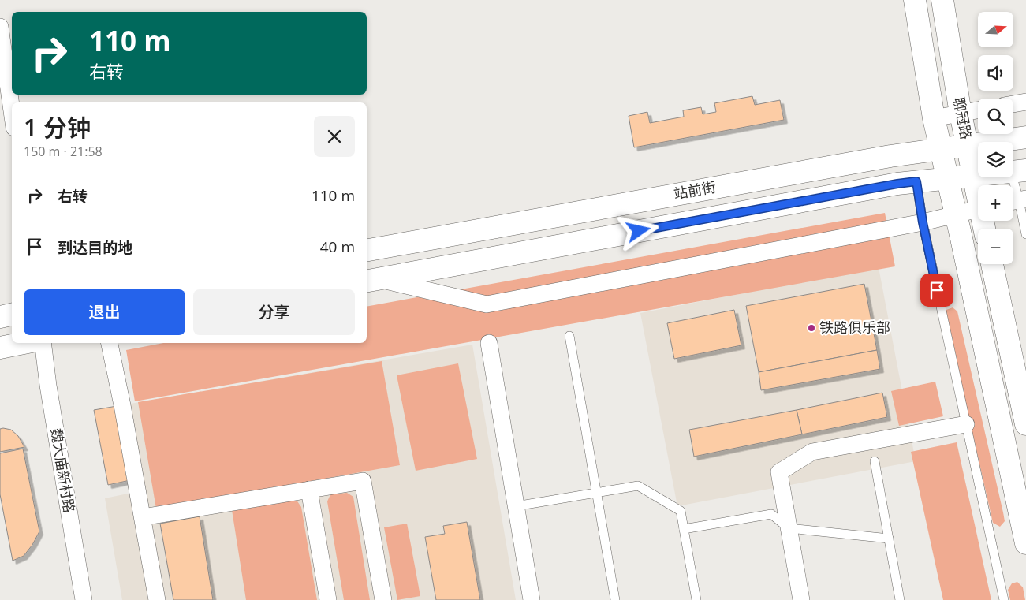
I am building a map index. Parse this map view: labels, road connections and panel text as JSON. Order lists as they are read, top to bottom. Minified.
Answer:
{"streets":{"main road":["聊冠路","站前街"],"street":["魏大庙新村路"]},"crossings":[["聊冠路","站前街"]],"places":["铁路俱乐部"],"north":"right","page":{"map_buttons":["+","−"],"turn":["110 m","右转"],"heading":["1 分钟","150 m · 21:58"],"list":[{"name":"右转","value":"110 m"},{"name":"到达目的地","value":"40 m"}],"buttons":["退出","分享"]}}
